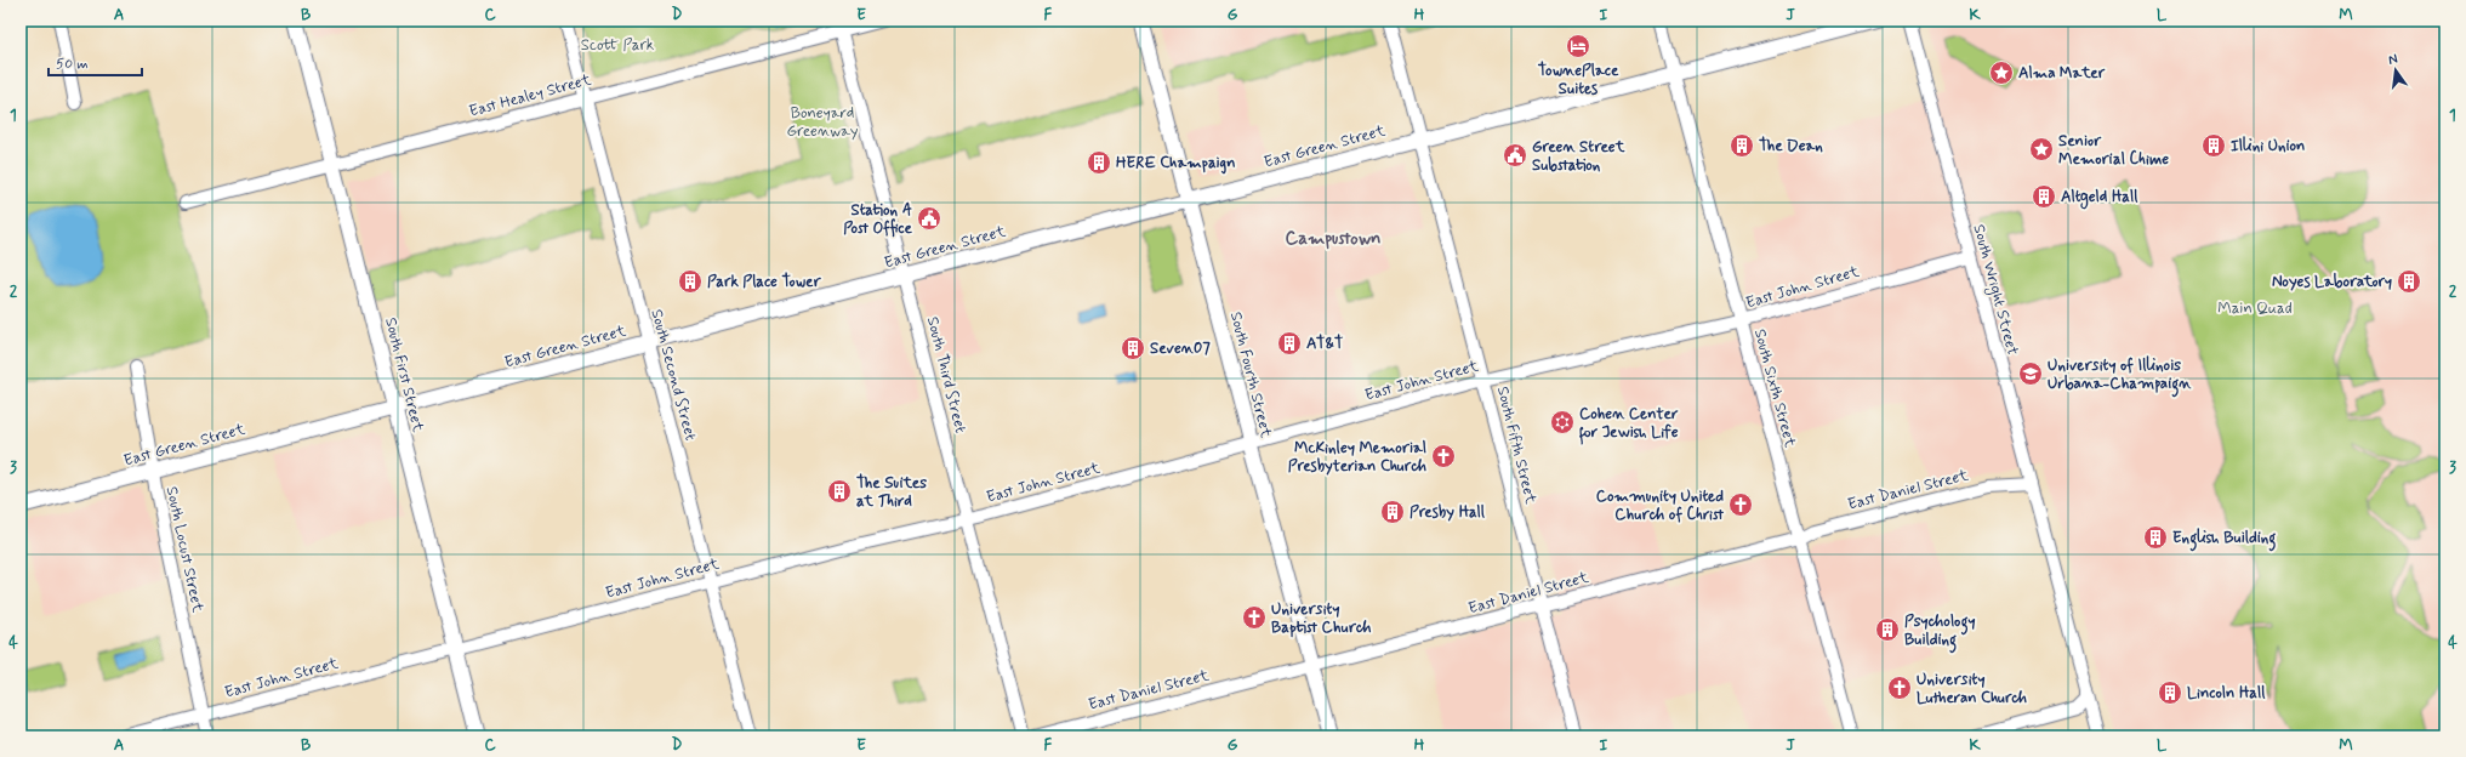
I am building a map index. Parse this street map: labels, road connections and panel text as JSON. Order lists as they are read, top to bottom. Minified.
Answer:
{"streets":{"street":["East Healey Street","East Green Street","East John Street","South Wright Street","South First Street","South Second Street","South Third Street","South Fourth Street","South Sixth Street","South Fifth Street","East Daniel Street","South Locust Street"]},"crossings":[["East Healey Street","South First Street"],["East Healey Street","South Second Street"],["East Healey Street","South Third Street"],["East Green Street","South First Street"],["East Green Street","South Second Street"],["East Green Street","South Third Street"],["East Green Street","South Fourth Street"],["East Green Street","South Sixth Street"],["East Green Street","South Fifth Street"],["East Green Street","South Locust Street"],["East John Street","South Wright Street"],["East John Street","South First Street"],["East John Street","South Second Street"],["East John Street","South Third Street"],["East John Street","South Fourth Street"],["East John Street","South Sixth Street"],["East John Street","South Fifth Street"],["East John Street","South Locust Street"],["South Wright Street","East Daniel Street"],["South Fourth Street","East Daniel Street"],["South Sixth Street","East Daniel Street"],["South Fifth Street","East Daniel Street"]],"districts":["Campustown"],"parks":["Scott Park","Boneyard Greenway","Main Quad"],"places":{"hotel":["TownePlace Suites"],"place":["Alma Mater","Senior Memorial Chime"],"building":["The Dean","Illini Union","HERE Champaign","Altgeld Hall","Park Place Tower","Noyes Laboratory","AT&T","Seven07","The Suites at Third","Presby Hall","English Building","Psychology Building","Lincoln Hall"],"public building":["Green Street Substation","Station A Post Office"],"school or university":["University of Illinois Urbana-Champaign"],"synagogue":["Cohen Center for Jewish Life"],"church":["McKinley Memorial Presbyterian Church","Community United Church of Christ","University Baptist Church","University Lutheran Church"]},"scale_bar":"50 m","north":"top","grid":{"columns":["A","B","C","D","E","F","G","H","I","J","K","L","M"],"rows":["1","2","3","4"]}}
